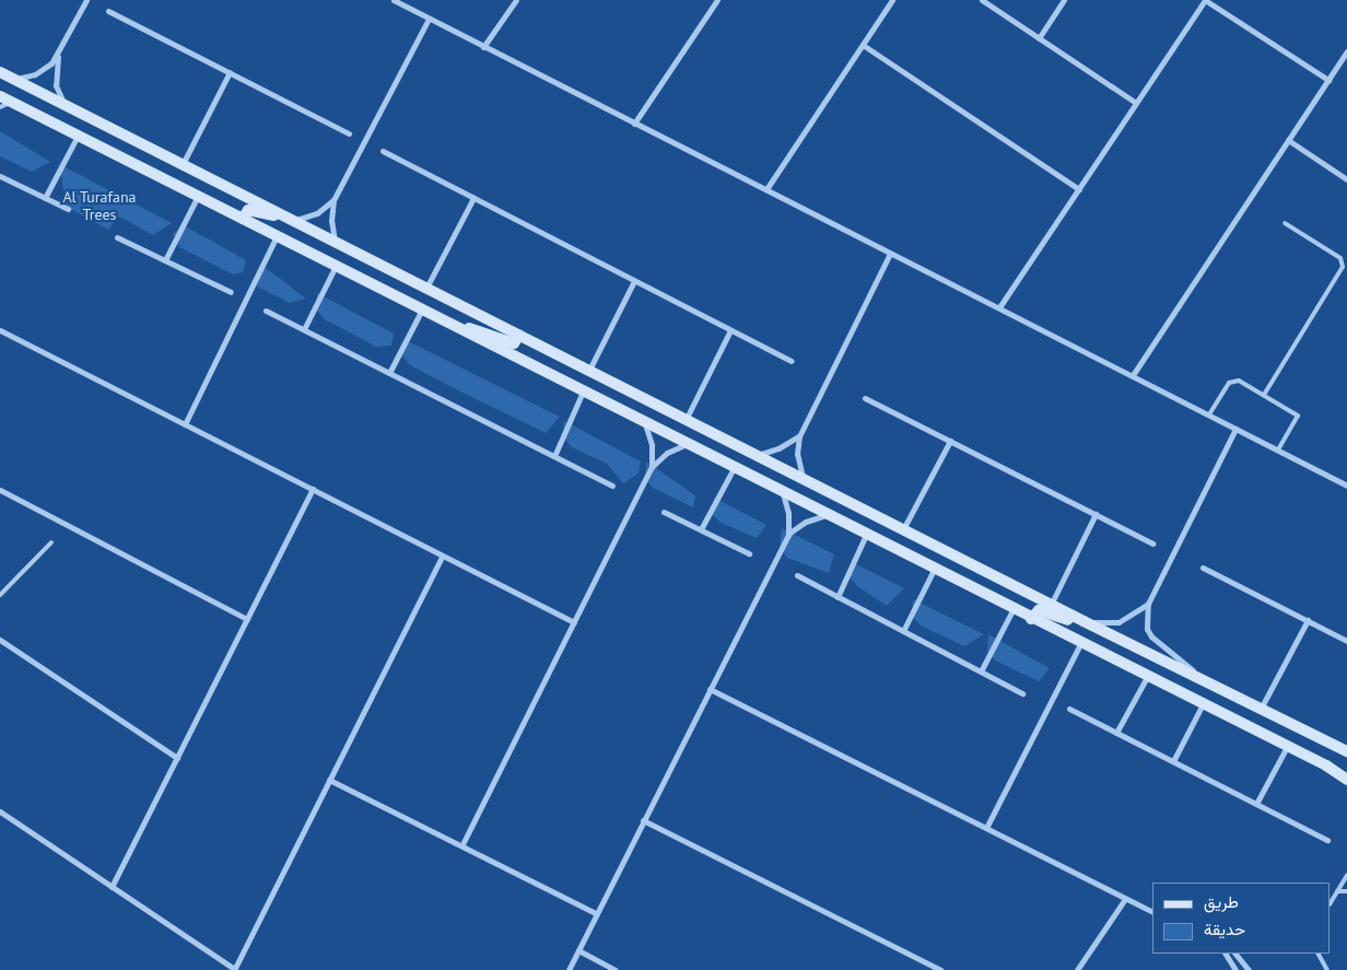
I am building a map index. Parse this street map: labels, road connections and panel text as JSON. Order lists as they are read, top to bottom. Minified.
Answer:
{"parks":["Al Turafana Trees"],"legend":["طريق","حديقة"]}
